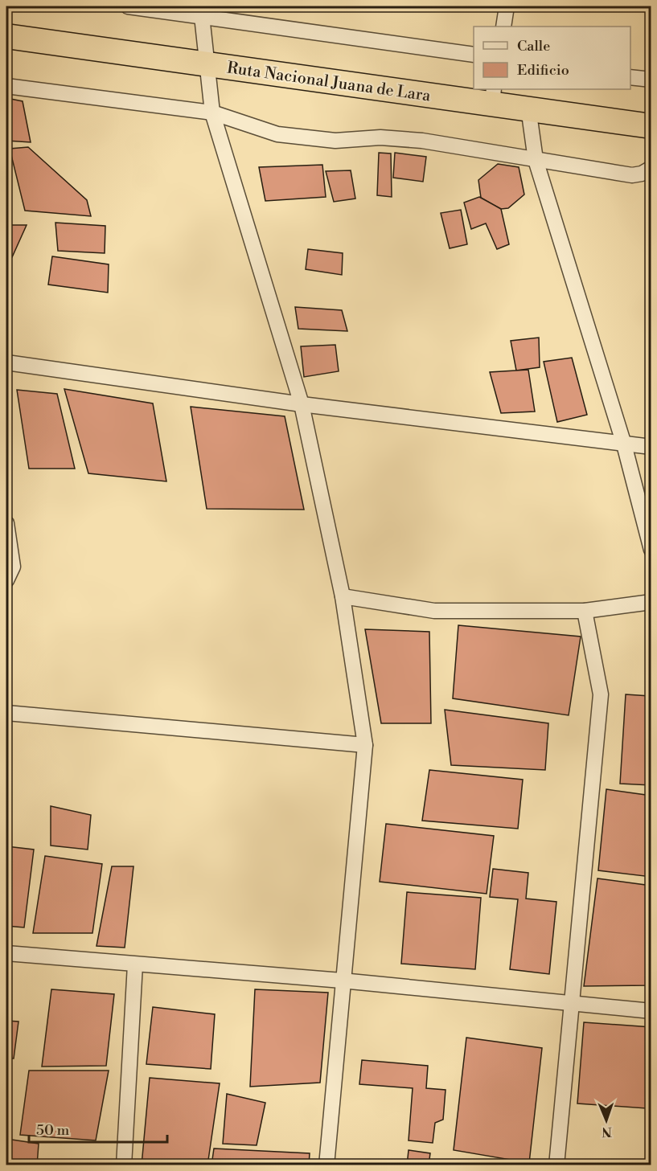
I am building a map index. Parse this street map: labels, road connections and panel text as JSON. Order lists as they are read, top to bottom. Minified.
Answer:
{"streets":{"highway":["Ruta Nacional Juana de Lara"]},"legend":["Calle","Edificio"],"scale_bar":"50 m","north":"bottom"}
